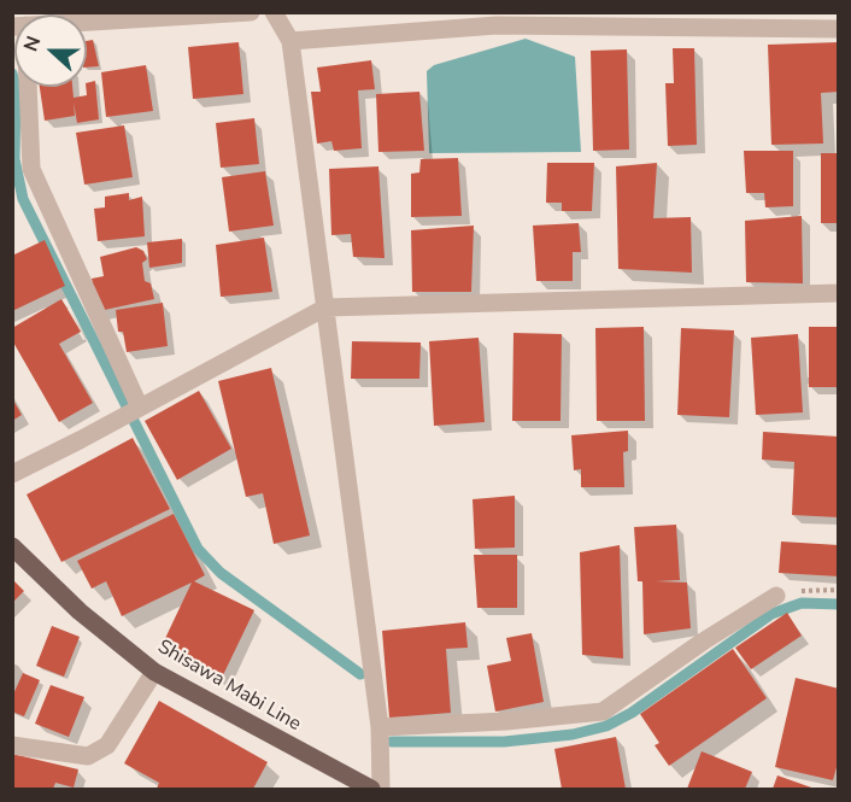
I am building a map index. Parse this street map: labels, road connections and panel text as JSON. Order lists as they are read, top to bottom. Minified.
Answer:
{"streets":{"main road":["Shisawa Mabi Line"]},"north":"left"}
